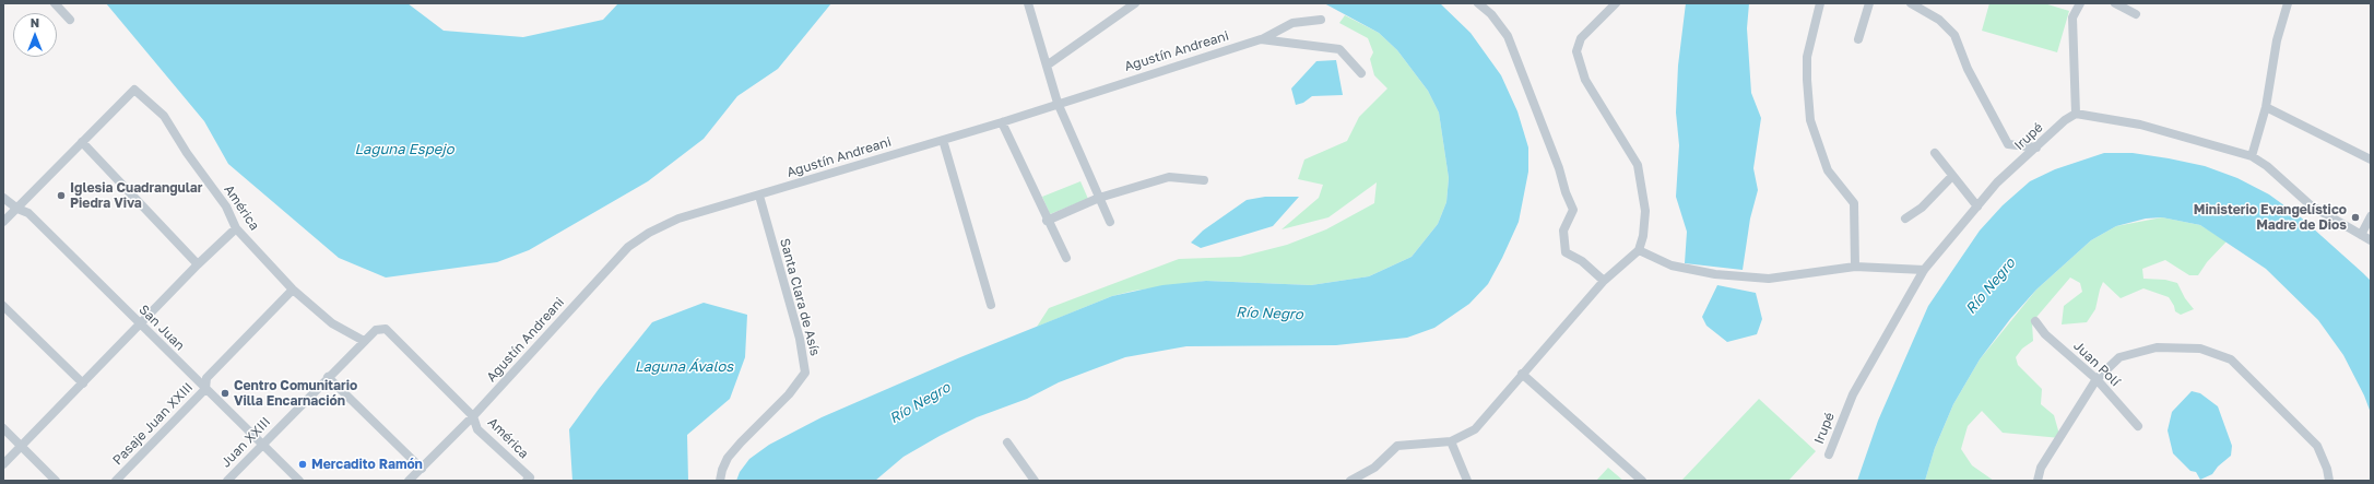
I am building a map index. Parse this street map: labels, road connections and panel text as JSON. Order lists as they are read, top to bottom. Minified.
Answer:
{"streets":{"street":["Agustín Andreani","Irupé","América","Santa Clara de Asís","San Juan","Juan Polí","Pasaje Juan XXIII","Juan XXIII"]},"crossings":[["Agustín Andreani","América"],["Agustín Andreani","Santa Clara de Asís"],["América","Pasaje Juan XXIII"],["América","Juan XXIII"],["San Juan","Pasaje Juan XXIII"],["San Juan","Juan XXIII"]],"water":["Laguna Espejo","Río Negro","Laguna Ávalos"],"places":["Iglesia Cuadrangular Piedra Viva","Ministerio Evangelístico Madre de Dios","Centro Comunitario Villa Encarnación","Mercadito Ramón"],"north":"top"}
